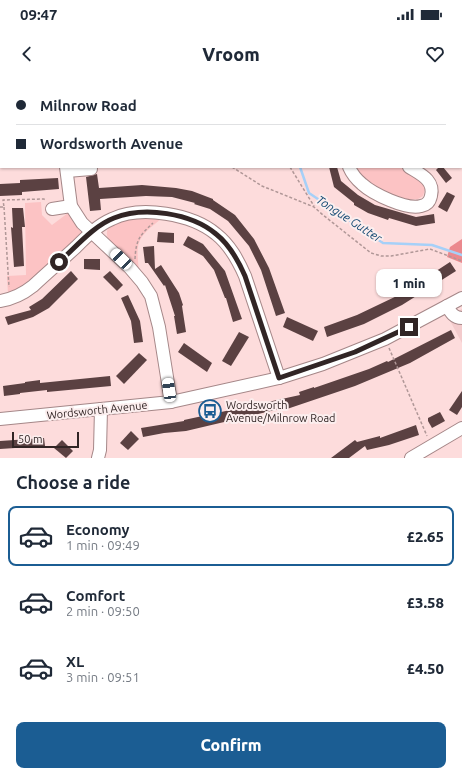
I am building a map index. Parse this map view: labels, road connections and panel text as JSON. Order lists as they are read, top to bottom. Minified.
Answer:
{"streets":{"street":["Wordsworth Avenue"]},"water":["Tongue Gutter"],"places":{"bus stop":["Wordsworth Avenue/Milnrow Road"]},"scale_bar":"50 m","page":{"status":"09:47","header":"Vroom","banner":["Milnrow Road","Wordsworth Avenue"],"bubble":"1 min","scale":"50 m","heading":"Choose a ride","list":[{"name":"Economy","note":"1 min · 09:49","value":"£2.65"},{"name":"Comfort","note":"2 min · 09:50","value":"£3.58"},{"name":"XL","note":"3 min · 09:51","value":"£4.50"}],"buttons":"Confirm"}}
